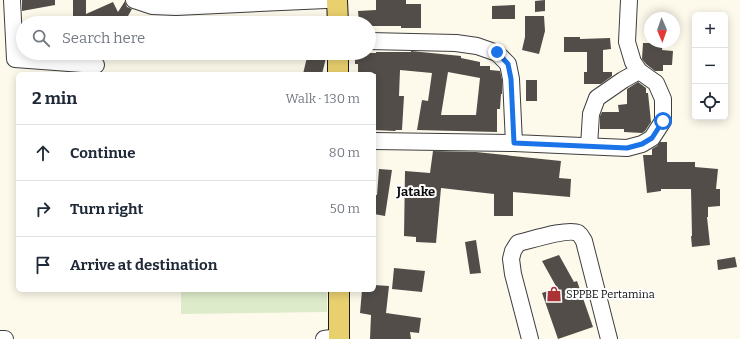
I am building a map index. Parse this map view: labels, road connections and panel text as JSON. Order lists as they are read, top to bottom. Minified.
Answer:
{"districts":["Jatake"],"places":{"shop":["SPPBE Pertamina"]},"north":"bottom","page":{"map_buttons":["+","−"],"search":"Search here","heading":["2 min","Walk · 130 m"],"list":[["Continue","80 m"],["Turn right","50 m"],"Arrive at destination"]}}
